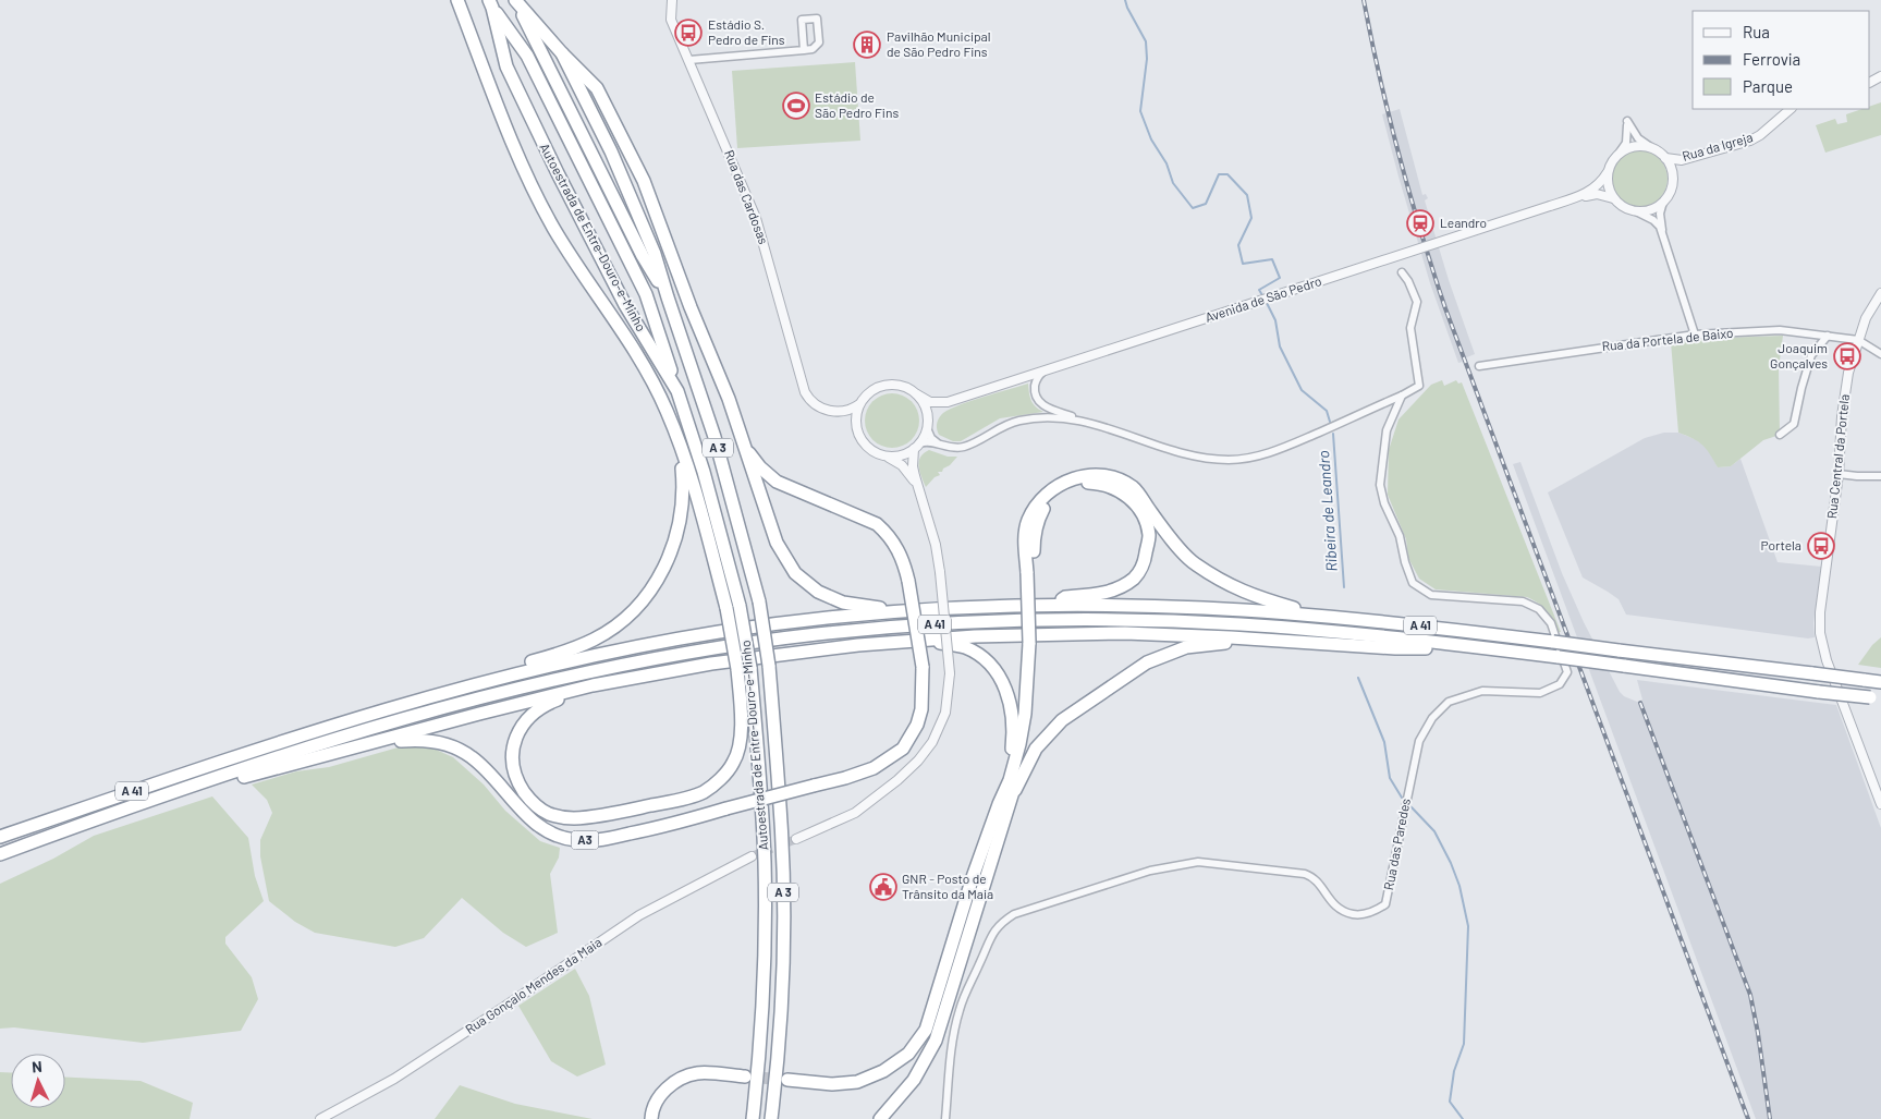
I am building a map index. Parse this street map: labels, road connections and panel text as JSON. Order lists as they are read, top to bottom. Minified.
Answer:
{"streets":{"highway":["Autoestrada de Entre-Douro-e-Minho","A 3","A 41","A3"],"street":["Rua da Igreja","Rua das Cardosas","Avenida de São Pedro","Rua da Portela de Baixo","Rua Central da Portela","Rua das Paredes","Rua Gonçalo Mendes da Maia"]},"crossings":[["Rua da Igreja","Avenida de São Pedro"],["Autoestrada de Entre-Douro-e-Minho","A 3"],["Rua da Portela de Baixo","Rua Central da Portela"]],"water":["Ribeira de Leandro"],"places":{"bus stop":["Estádio S. Pedro de Fins","Joaquim Gonçalves","Portela"],"building":["Pavilhão Municipal de São Pedro Fins"],"sports":["Estádio de São Pedro Fins"],"station":["Leandro"],"public building":["GNR - Posto de Trânsito da Maia"]},"legend":["Rua","Ferrovia","Parque"],"north":"top"}
